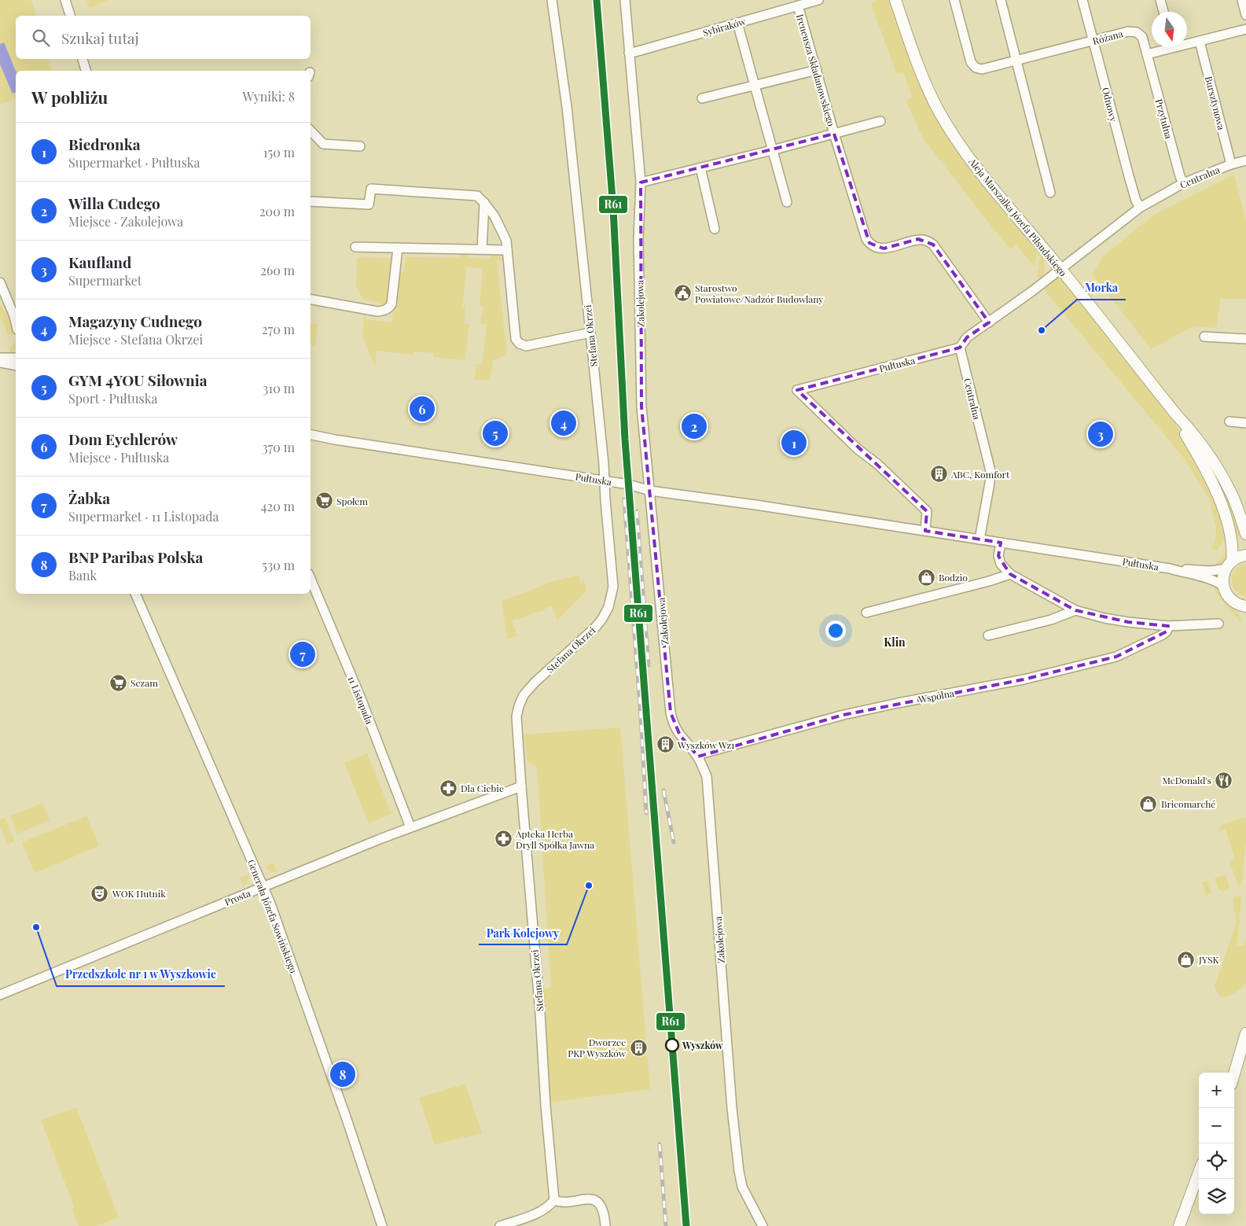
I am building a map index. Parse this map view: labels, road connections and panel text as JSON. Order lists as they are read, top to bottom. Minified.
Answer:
{"streets":{"main road":["Aleja Marszałka Józefa Piłsudskiego"],"street":["Sybiraków","Różana","Ireneusza Składanowskiego","Bursztynowa","Odnowy","Przytulna","Centralna","Zakolejowa","Stefana Okrzei","Pułtuska","Wspólna","11 Listopada","Prosta","Generała Józefa Sowińskiego"]},"crossings":[["Sybiraków","Ireneusza Składanowskiego"],["Sybiraków","Zakolejowa"],["Różana","Odnowy"],["Różana","Przytulna"],["Ireneusza Składanowskiego","Zakolejowa"],["Bursztynowa","Centralna"],["Odnowy","Centralna"],["Przytulna","Centralna"],["Centralna","Aleja Marszałka Józefa Piłsudskiego"],["Centralna","Pułtuska"],["Zakolejowa","Pułtuska"],["Zakolejowa","Wspólna"],["Stefana Okrzei","Pułtuska"],["Stefana Okrzei","Prosta"],["11 Listopada","Prosta"],["Prosta","Generała Józefa Sowińskiego"]],"districts":["Klin"],"places":{"public building":["Starostwo Powiatowe/Nadzór Budowlany"],"other":["Morka","Park Kolejowy","Przedszkole nr 1 w Wyszkowie","Wyszków"],"building":["ABC, Komfort","Wyszków Wz1","Dworzec PKP Wyszków"],"supermarket":["Społem","Sezam"],"shop":["Bodzio","Bricomarché","JYSK"],"restaurant":["McDonald's"],"pharmacy":["Dla Ciebie","Apteka Herba Dryll Spółka Jawna"],"theatre":["WOK Hutnik"]},"lines":["transit line R61"],"north":"bottom","page":{"search":"Szukaj tutaj","heading":["W pobliżu","Wyniki: 8"],"list":[{"mark":"1","name":"Biedronka","note":"Supermarket · Pułtuska","value":"150 m"},{"mark":"2","name":"Willa Cudego","note":"Miejsce · Zakolejowa","value":"200 m"},{"mark":"3","name":"Kaufland","note":"Supermarket","value":"260 m"},{"mark":"4","name":"Magazyny Cudnego","note":"Miejsce · Stefana Okrzei","value":"270 m"},{"mark":"5","name":"GYM 4YOU Siłownia","note":"Sport · Pułtuska","value":"310 m"},{"mark":"6","name":"Dom Eychlerów","note":"Miejsce · Pułtuska","value":"370 m"},{"mark":"7","name":"Żabka","note":"Supermarket · 11 Listopada","value":"420 m"},{"mark":"8","name":"BNP Paribas Polska","note":"Bank","value":"530 m"}],"pins":["6","4","2","5","3","1","7","8"],"map_buttons":["+","−"]}}
